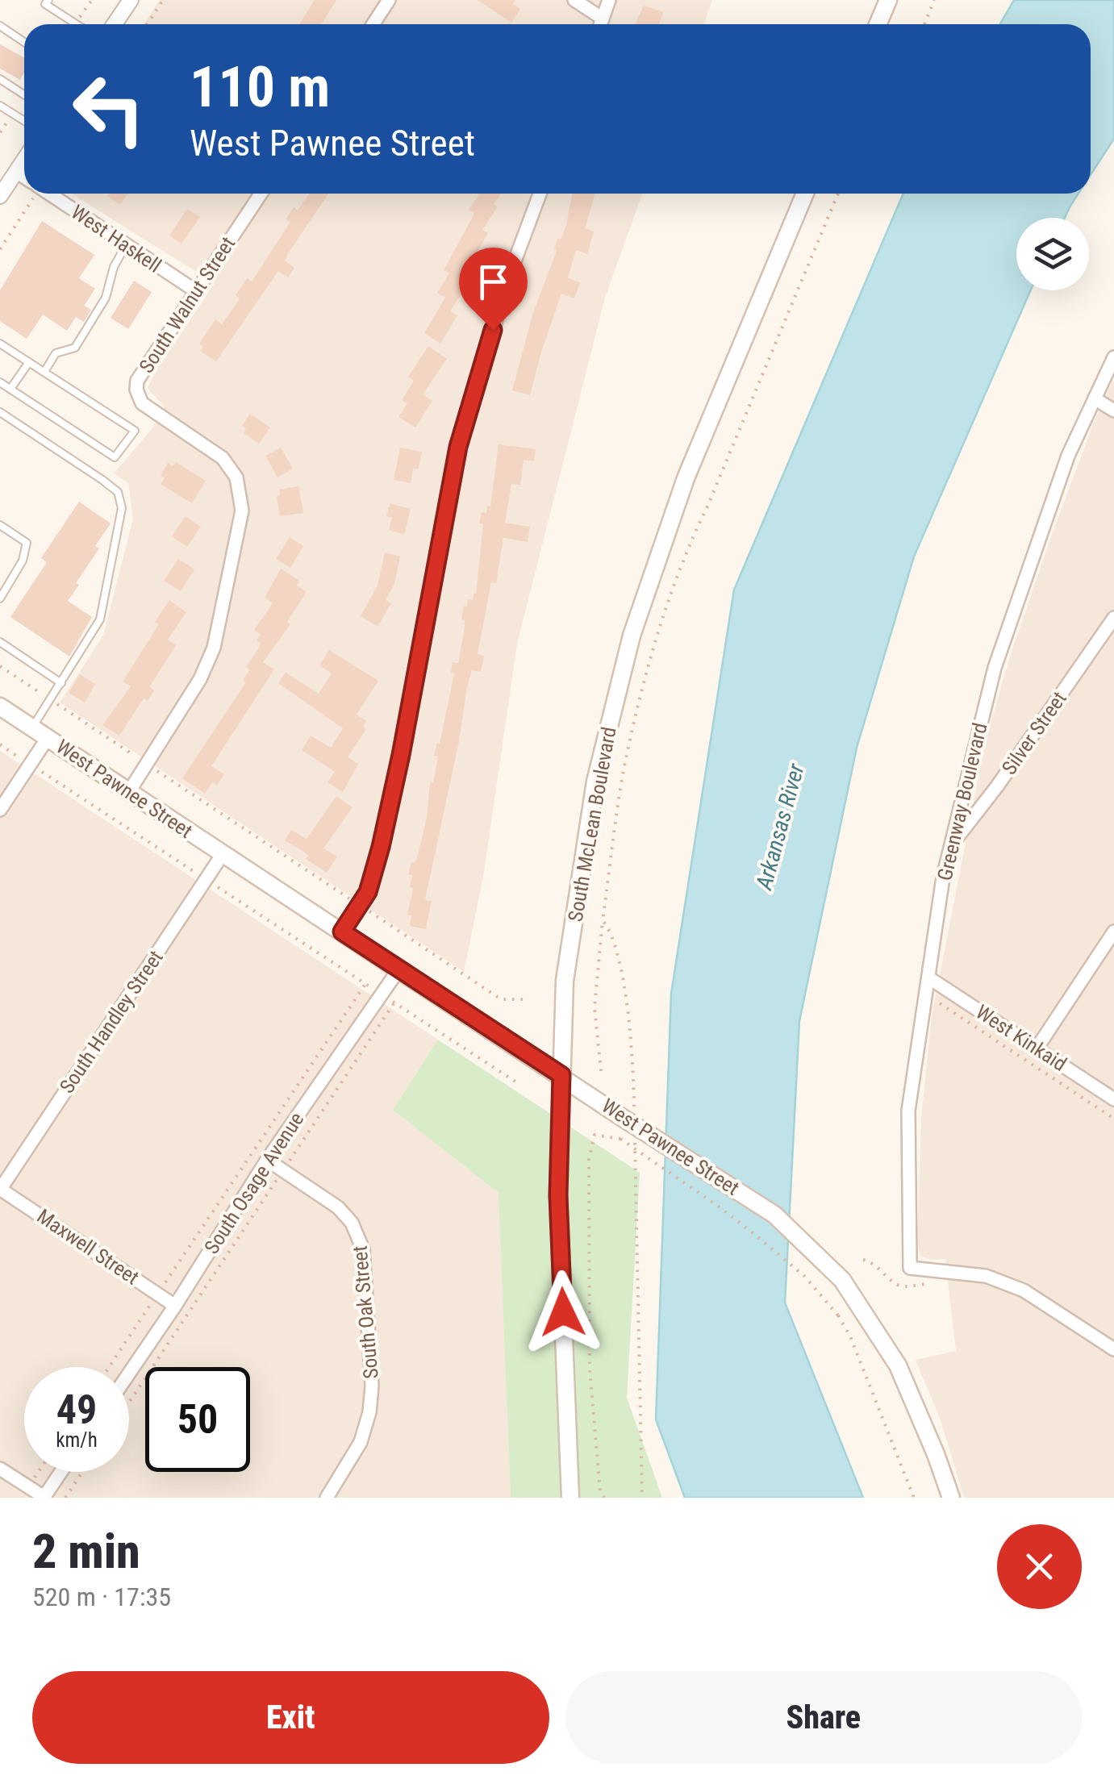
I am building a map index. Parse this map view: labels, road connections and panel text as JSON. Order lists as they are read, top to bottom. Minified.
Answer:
{"streets":{"main road":["West Pawnee Street","South McLean Boulevard"],"street":["West Haskell","South Walnut Street","Silver Street","Greenway Boulevard","South Handley Street","West Kinkaid","South Osage Avenue","Maxwell Street","South Oak Street"]},"crossings":[["West Haskell","South Walnut Street"],["South Walnut Street","West Pawnee Street"],["Silver Street","Greenway Boulevard"],["West Pawnee Street","South McLean Boulevard"],["West Pawnee Street","South Handley Street"],["West Pawnee Street","South Osage Avenue"],["Greenway Boulevard","West Kinkaid"],["South Handley Street","Maxwell Street"],["South Osage Avenue","Maxwell Street"],["South Osage Avenue","South Oak Street"]],"water":["Arkansas River"],"page":{"turn":["110 m","West Pawnee Street"],"speed":"49 km/h","limit":"50","heading":["2 min","520 m · 17:35"],"buttons":["Exit","Share"]}}
